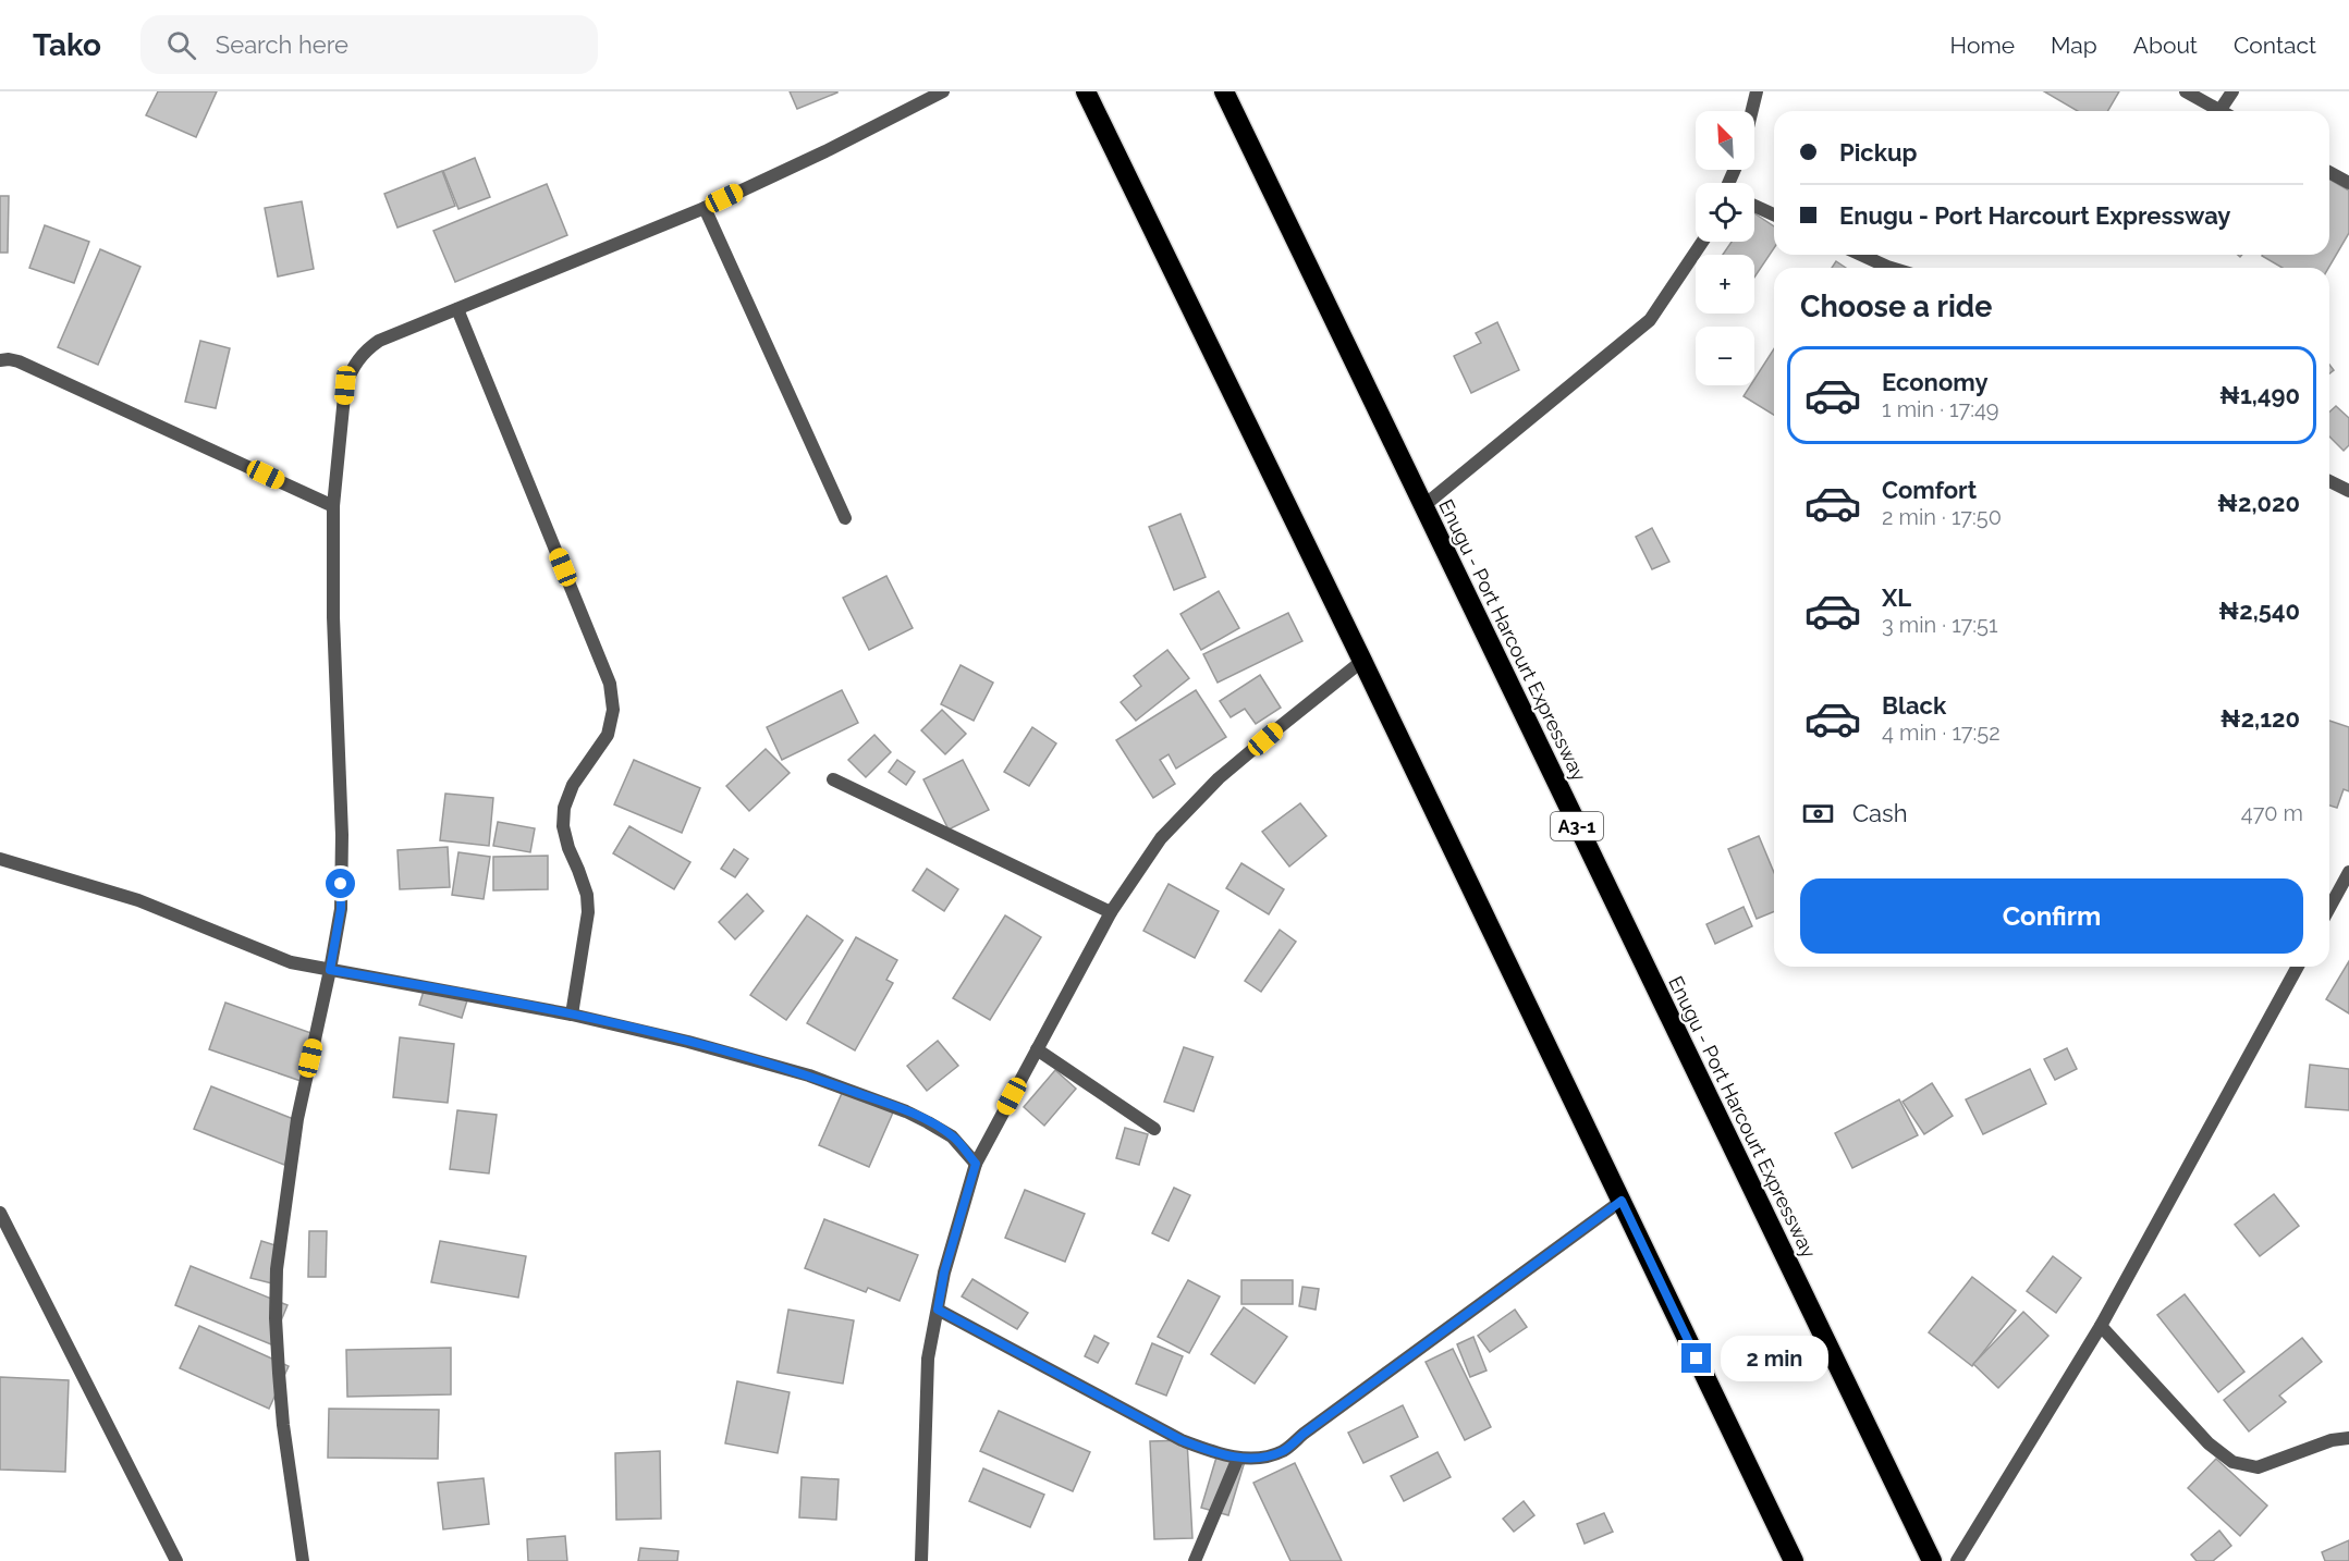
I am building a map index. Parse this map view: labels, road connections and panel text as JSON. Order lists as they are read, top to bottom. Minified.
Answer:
{"streets":{"highway":["Enugu - Port Harcourt Expressway","A3-1"]},"north":"top left","page":{"header":"Tako","search":"Search here","nav":["Home","Map","About","Contact"],"map_buttons":["+","−"],"banner":["Pickup","Enugu - Port Harcourt Expressway"],"heading":"Choose a ride","list":[{"name":"Economy","note":"1 min · 17:49","value":"₦1,490"},{"name":"Comfort","note":"2 min · 17:50","value":"₦2,020"},{"name":"XL","note":"3 min · 17:51","value":"₦2,540"},{"name":"Black","note":"4 min · 17:52","value":"₦2,120"}],"pay":["Cash","470 m"],"buttons":"Confirm","bubble":"2 min"}}
